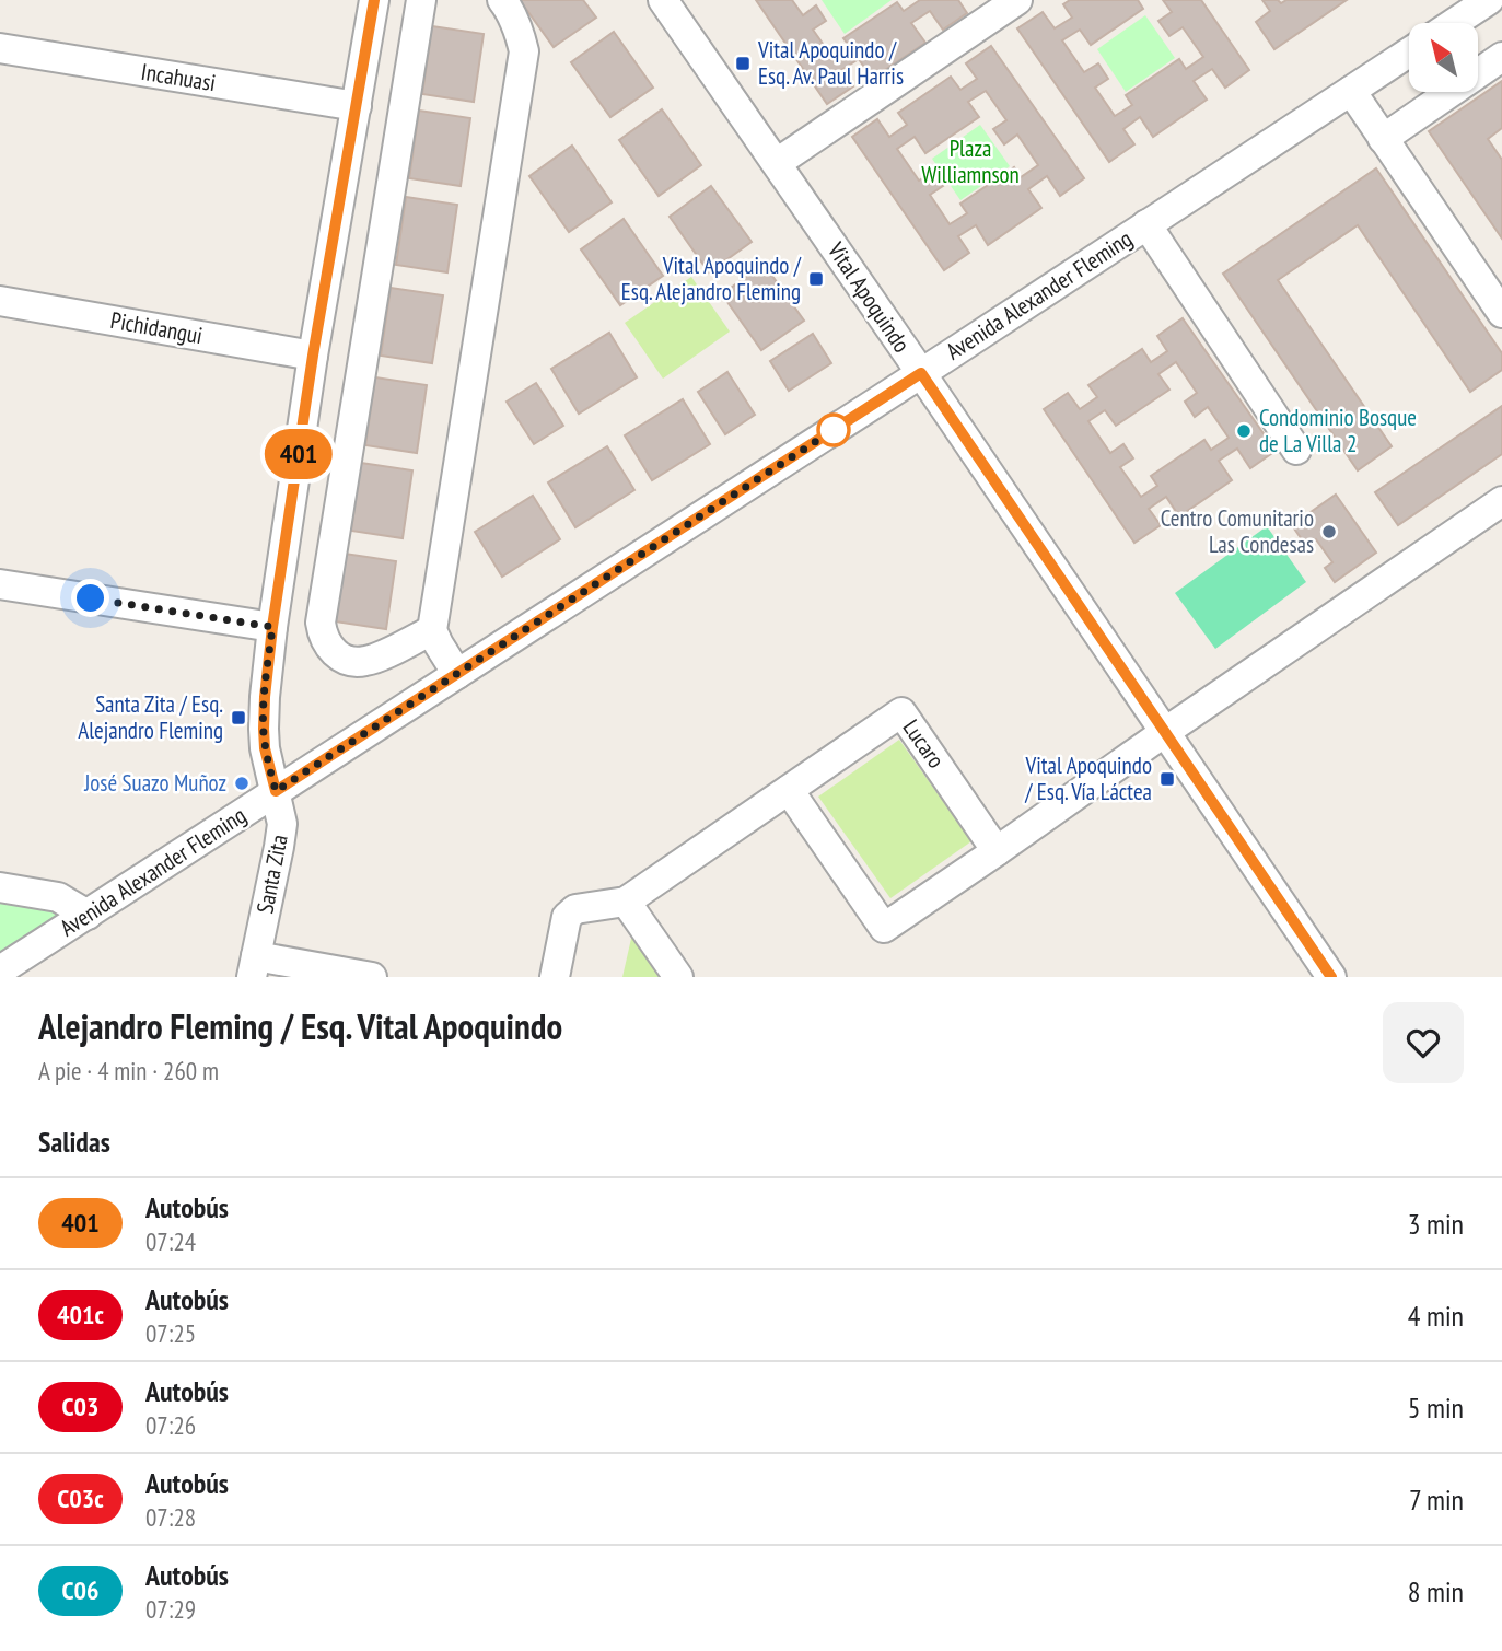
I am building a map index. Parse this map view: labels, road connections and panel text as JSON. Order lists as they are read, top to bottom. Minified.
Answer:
{"streets":{"street":["Incahuasi","Avenida Alexander Fleming","Vital Apoquindo","Pichidangui","Lucaro","Santa Zita"]},"crossings":[["Incahuasi","Santa Zita"],["Avenida Alexander Fleming","Vital Apoquindo"],["Avenida Alexander Fleming","Santa Zita"],["Pichidangui","Santa Zita"]],"parks":["Plaza Williamnson"],"places":{"transit":["Vital Apoquindo / Esq. Av. Paul Harris","Vital Apoquindo / Esq. Alejandro Fleming","Santa Zita / Esq. Alejandro Fleming","Vital Apoquindo / Esq. Vía Láctea"],"other":["Condominio Bosque de La Villa 2","Centro Comunitario Las Condesas","José Suazo Muñoz"]},"lines":["bus line 401"],"north":"top left","page":{"on_map":"401","heading":[["Alejandro Fleming / Esq. Vital Apoquindo","A pie · 4 min · 260 m"],"Salidas"],"list":[{"mark":"401","name":"Autobús","note":"07:24","value":"3 min"},{"mark":"401c","name":"Autobús","note":"07:25","value":"4 min"},{"mark":"C03","name":"Autobús","note":"07:26","value":"5 min"},{"mark":"C03c","name":"Autobús","note":"07:28","value":"7 min"},{"mark":"C06","name":"Autobús","note":"07:29","value":"8 min"}]}}
